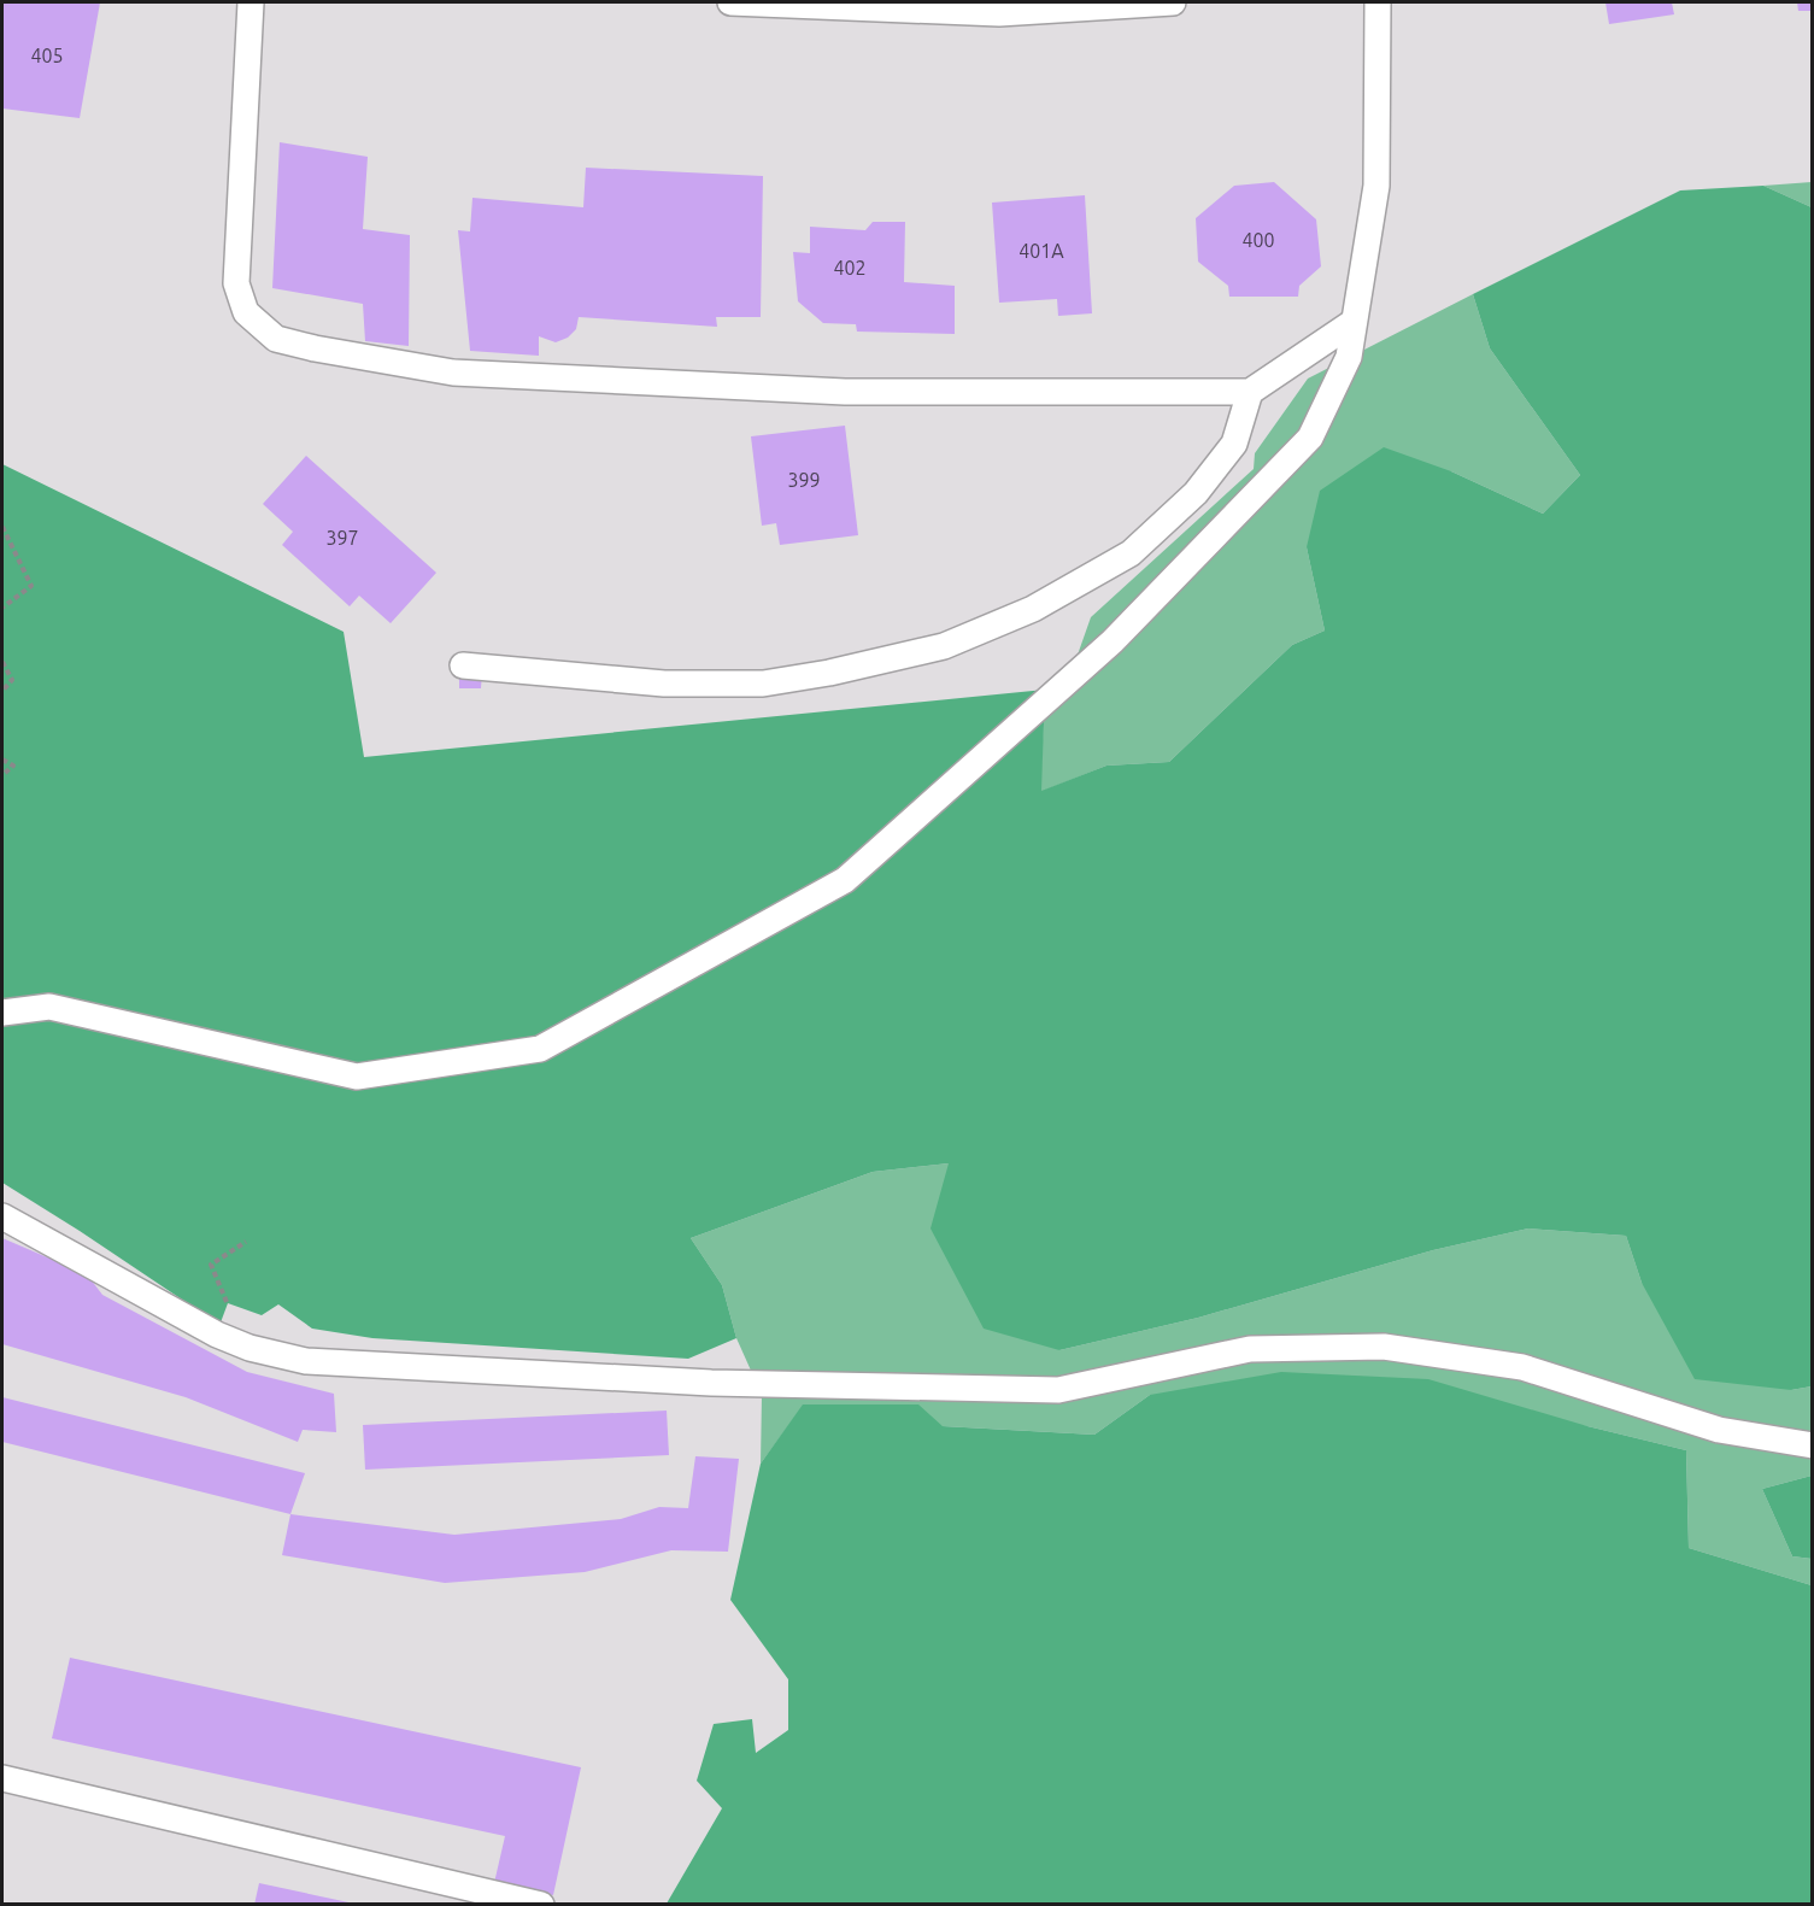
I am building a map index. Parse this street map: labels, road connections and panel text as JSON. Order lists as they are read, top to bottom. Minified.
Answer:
{"house_numbers":["405","400","401А","402","399","397"]}
